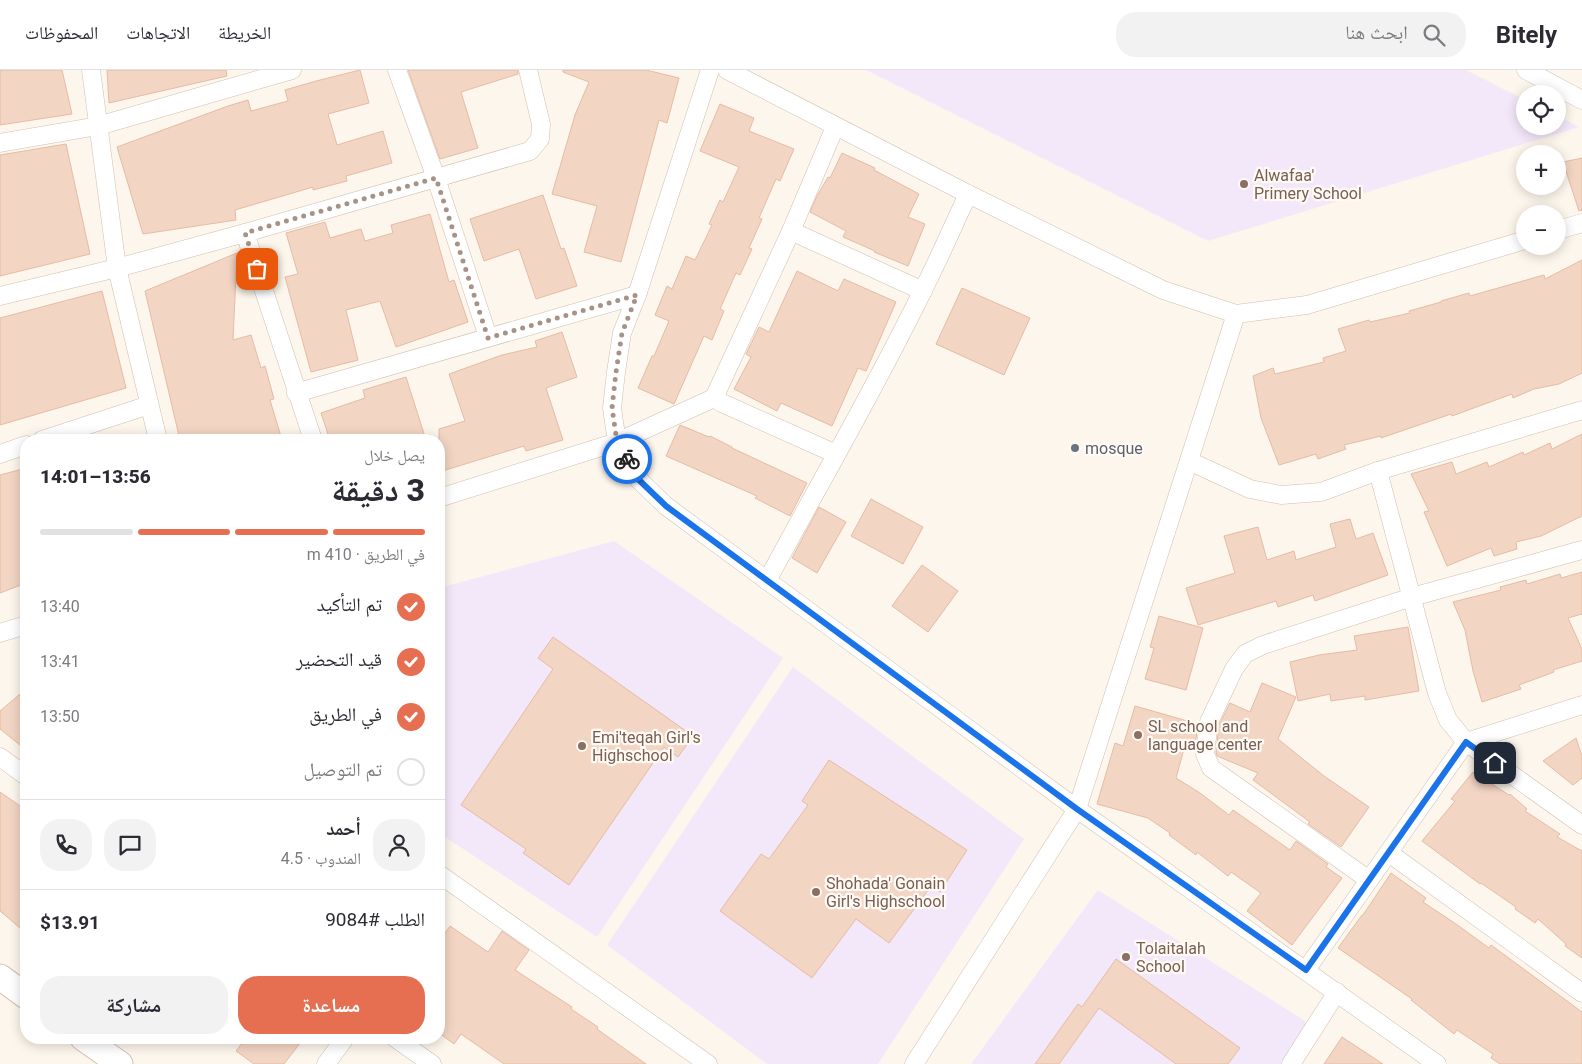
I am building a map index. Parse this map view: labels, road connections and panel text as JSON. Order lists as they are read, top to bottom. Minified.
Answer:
{"places":["Alwafaa' Primery School","mosque","SL school and language center","Emi'teqah Girl's Highschool","Shohada' Gonain Girl's Highschool","Tolaitalah School"],"page":{"header":"Bitely","search":"ابحث هنا","nav":["الخريطة","الاتجاهات","المحفوظات"],"map_buttons":["+","−"],"heading":["3 دقيقة","يصل خلال","13:56–14:01"],"panel":["أحمد","المندوب · 4.5","الطلب #9084","$13.91"],"bar":"في الطريق · 410 m","list":[["تم التأكيد","13:40"],["قيد التحضير","13:41"],["في الطريق","13:50"],"تم التوصيل"],"buttons":["مساعدة","مشاركة"]}}
